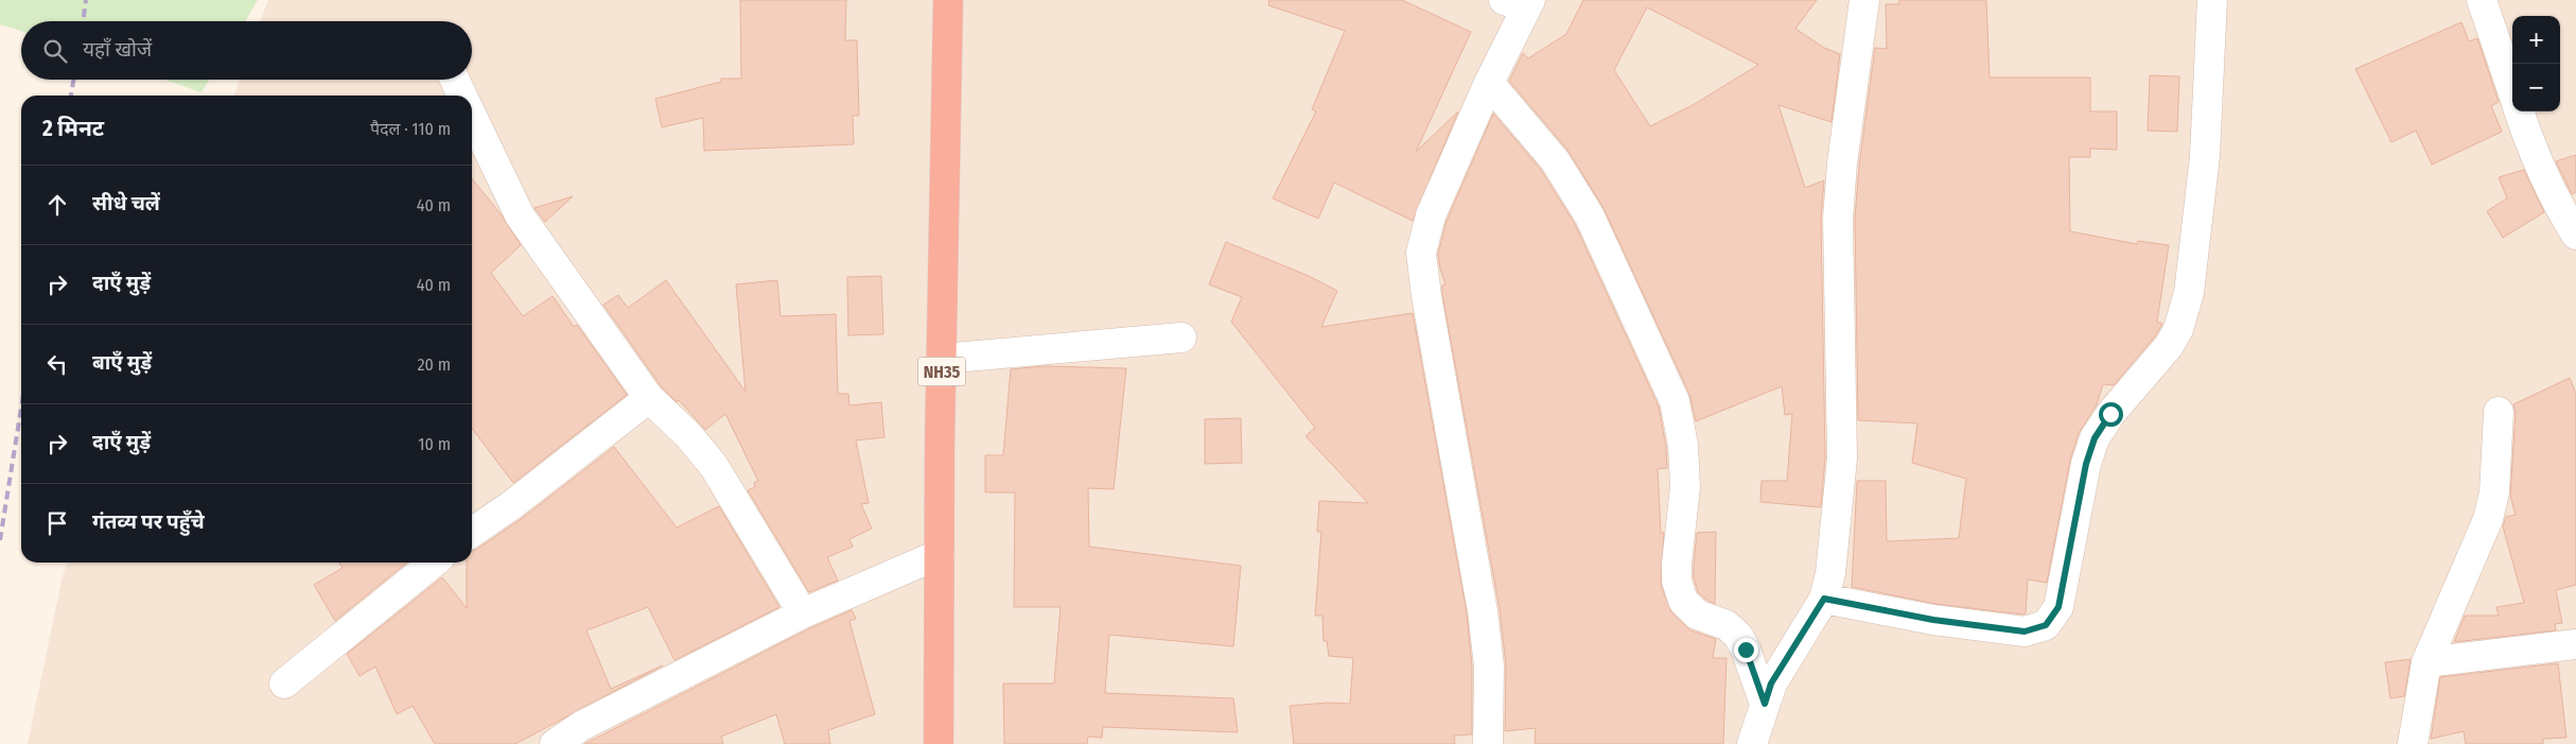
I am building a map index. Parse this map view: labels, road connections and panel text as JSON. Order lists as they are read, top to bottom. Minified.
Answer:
{"streets":{"highway":["NH35"]},"page":{"map_buttons":["+","−"],"search":"यहाँ खोजें","heading":["2 मिनट","पैदल · 110 m"],"list":[["सीधे चलें","40 m"],["दाएँ मुड़ें","40 m"],["बाएँ मुड़ें","20 m"],["दाएँ मुड़ें","10 m"],"गंतव्य पर पहुँचे"]}}
